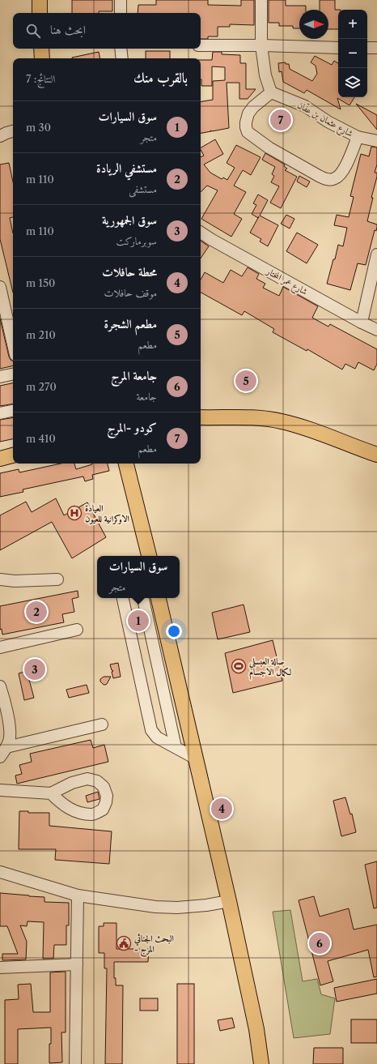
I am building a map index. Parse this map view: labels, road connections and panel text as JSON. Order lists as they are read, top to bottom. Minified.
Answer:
{"streets":{"street":["شارع عثمان بن عفّان","شارع عمر المختار"]},"places":{"hospital":["العيادة الاوكرانية للعيون"],"sports":["صالة العبسلي لكمال الاجسام"],"public building":["البحث الجنائي - المرج"]},"north":"right","page":{"map_buttons":["+","−"],"search":"ابحث هنا","heading":["بالقرب منك","النتائج: 7"],"list":[{"mark":"1","name":"سوق السيارات","note":"متجر","value":"30 m"},{"mark":"2","name":"مستشفي الريادة","note":"مستشفى","value":"110 m"},{"mark":"3","name":"سوق الجمهورية","note":"سوبرماركت","value":"110 m"},{"mark":"4","name":"محطة حافلات","note":"موقف حافلات","value":"150 m"},{"mark":"5","name":"مطعم الشجرة","note":"مطعم","value":"210 m"},{"mark":"6","name":"جامعة المرج","note":"جامعة","value":"270 m"},{"mark":"7","name":"كودو -المرج","note":"مطعم","value":"410 m"}],"pins":["7","5","2","1","3","4","6"],"popup":["سوق السيارات","متجر"]}}
